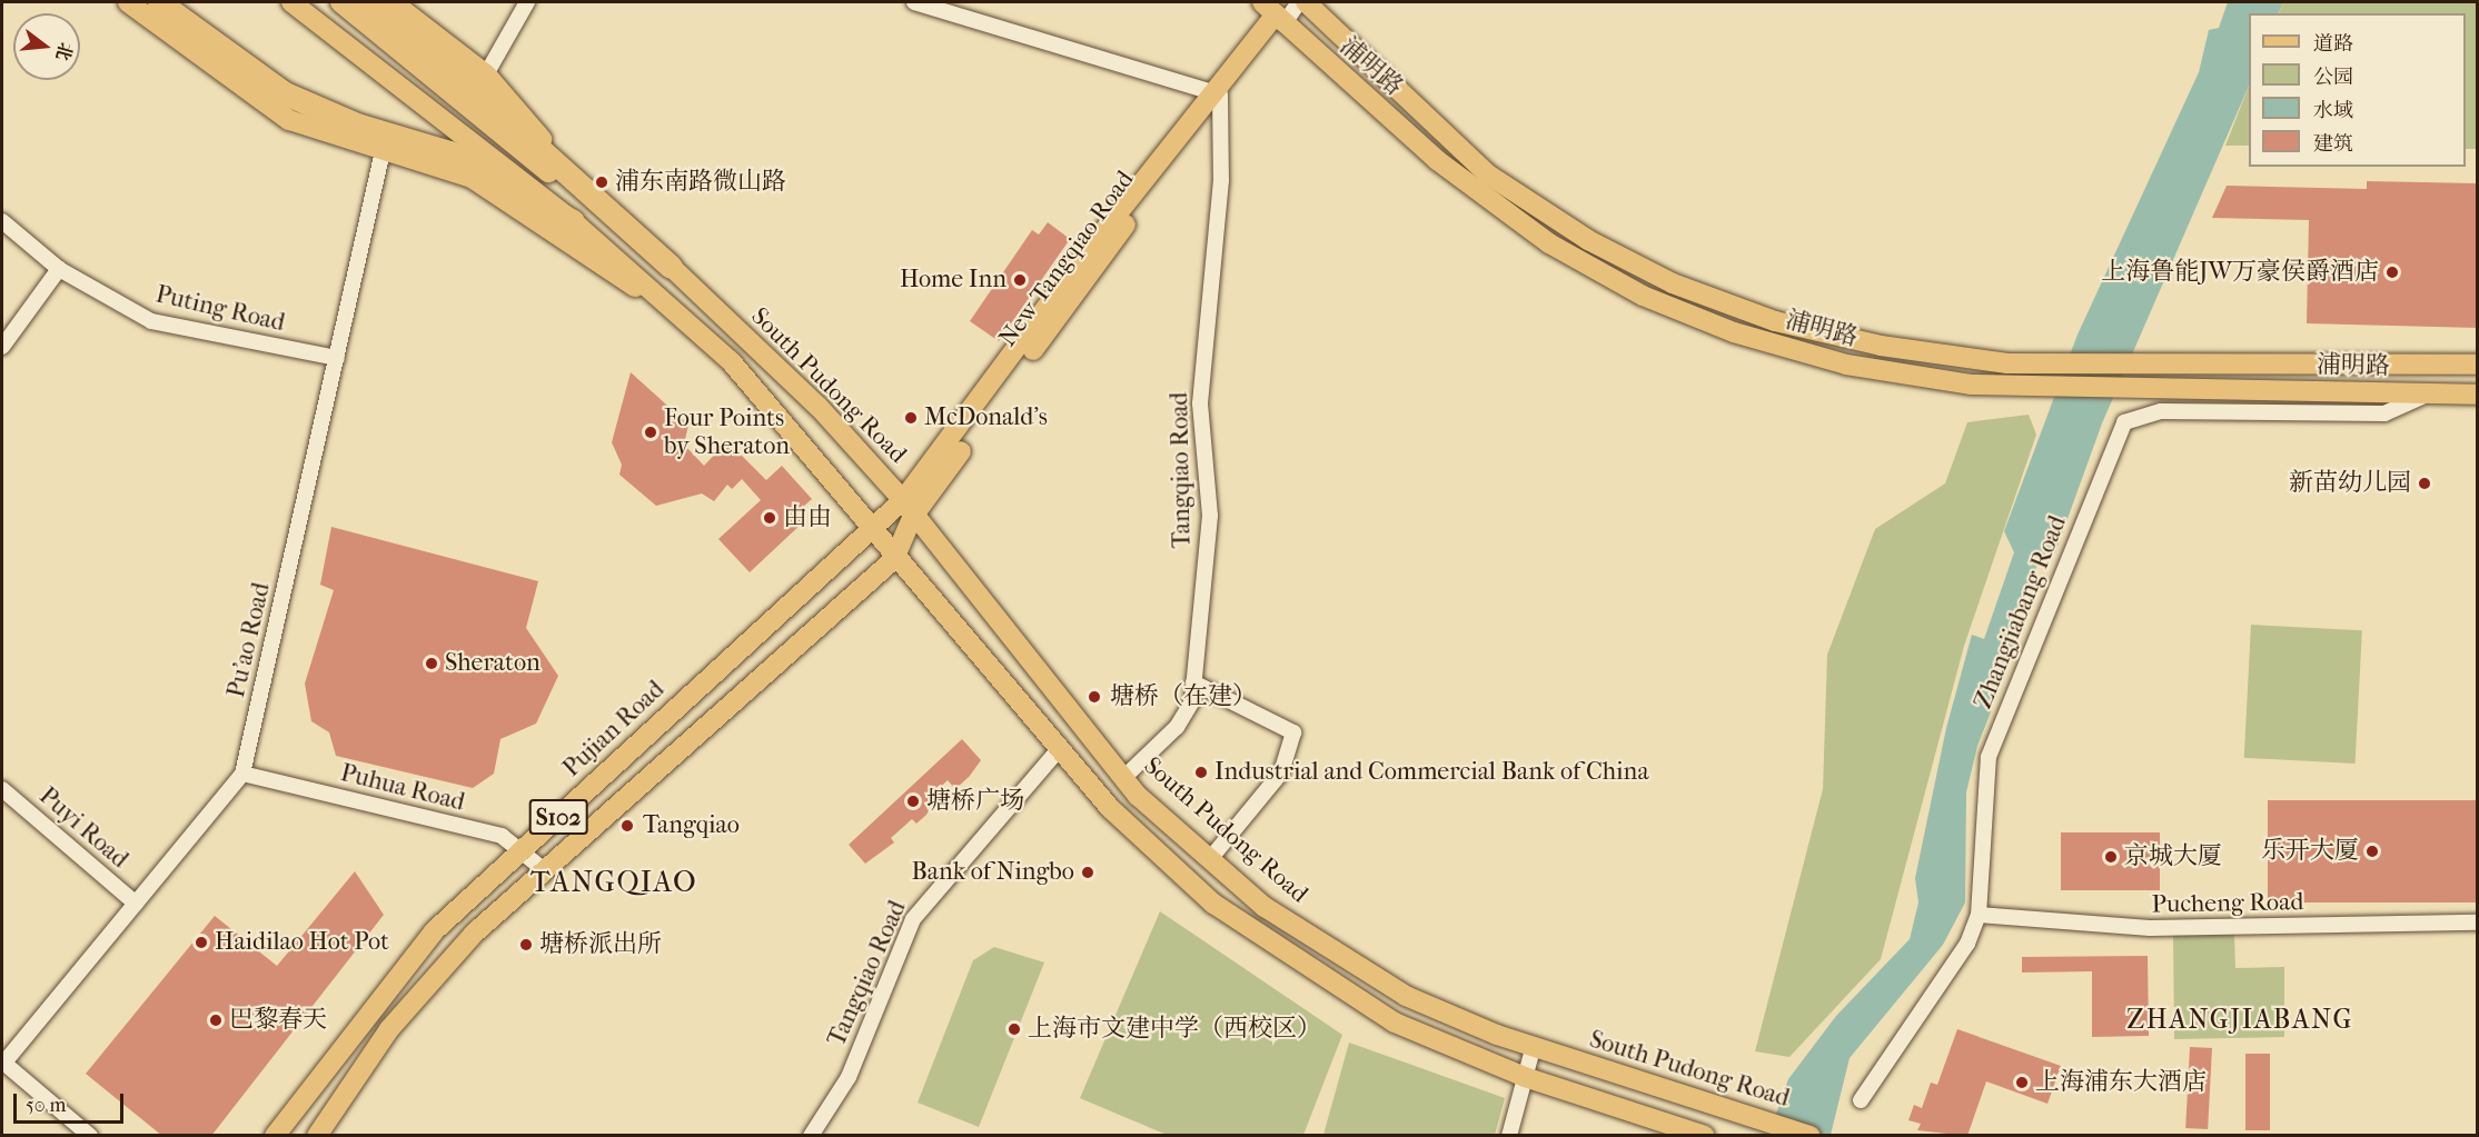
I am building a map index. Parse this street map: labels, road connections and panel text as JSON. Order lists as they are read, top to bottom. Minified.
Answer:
{"streets":{"main road":["浦明路","New Tangqiao Road","South Pudong Road","Pujian Road","S102"],"street":["Puting Road","Tangqiao Road","Zhangjiabang Road","Pu'ao Road","Puhua Road","Puyi Road","Pucheng Road"]},"crossings":[["浦明路","New Tangqiao Road"],["浦明路","Zhangjiabang Road"],["New Tangqiao Road","South Pudong Road"],["New Tangqiao Road","Tangqiao Road"],["New Tangqiao Road","Pujian Road"],["New Tangqiao Road","S102"],["Puting Road","Pu'ao Road"],["South Pudong Road","Tangqiao Road"],["South Pudong Road","Pu'ao Road"],["South Pudong Road","Pujian Road"],["South Pudong Road","S102"],["Zhangjiabang Road","Pucheng Road"],["Pu'ao Road","Puhua Road"],["Pu'ao Road","Puyi Road"],["Pujian Road","Puhua Road"],["Puhua Road","S102"]],"districts":["TANGQIAO","ZHANGJIABANG"],"places":["浦东南路微山路","上海鲁能JW万豪侯爵酒店","Home Inn","McDonald's","Four Points by Sheraton","新苗幼儿园","由由","Sheraton","塘桥（在建）","Industrial and Commercial Bank of China","塘桥广场","Tangqiao","乐开大厦","京城大厦","Bank of Ningbo","Haidilao Hot Pot","塘桥派出所","巴黎春天","上海市文建中学（西校区）","上海浦东大酒店"],"legend":["道路","公园","水域","建筑"],"scale_bar":"50 m","north":"right"}
